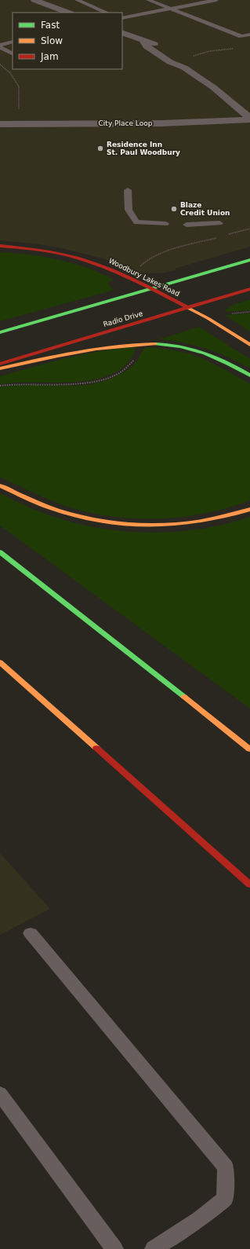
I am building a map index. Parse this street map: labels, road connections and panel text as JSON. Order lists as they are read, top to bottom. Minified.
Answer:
{"streets":{"main road":["Woodbury Lakes Road","Radio Drive"],"street":["City Place Loop"]},"crossings":[["Woodbury Lakes Road","Radio Drive"]],"places":["Residence Inn St. Paul Woodbury","Blaze Credit Union"],"legend":["Fast","Slow","Jam"]}
